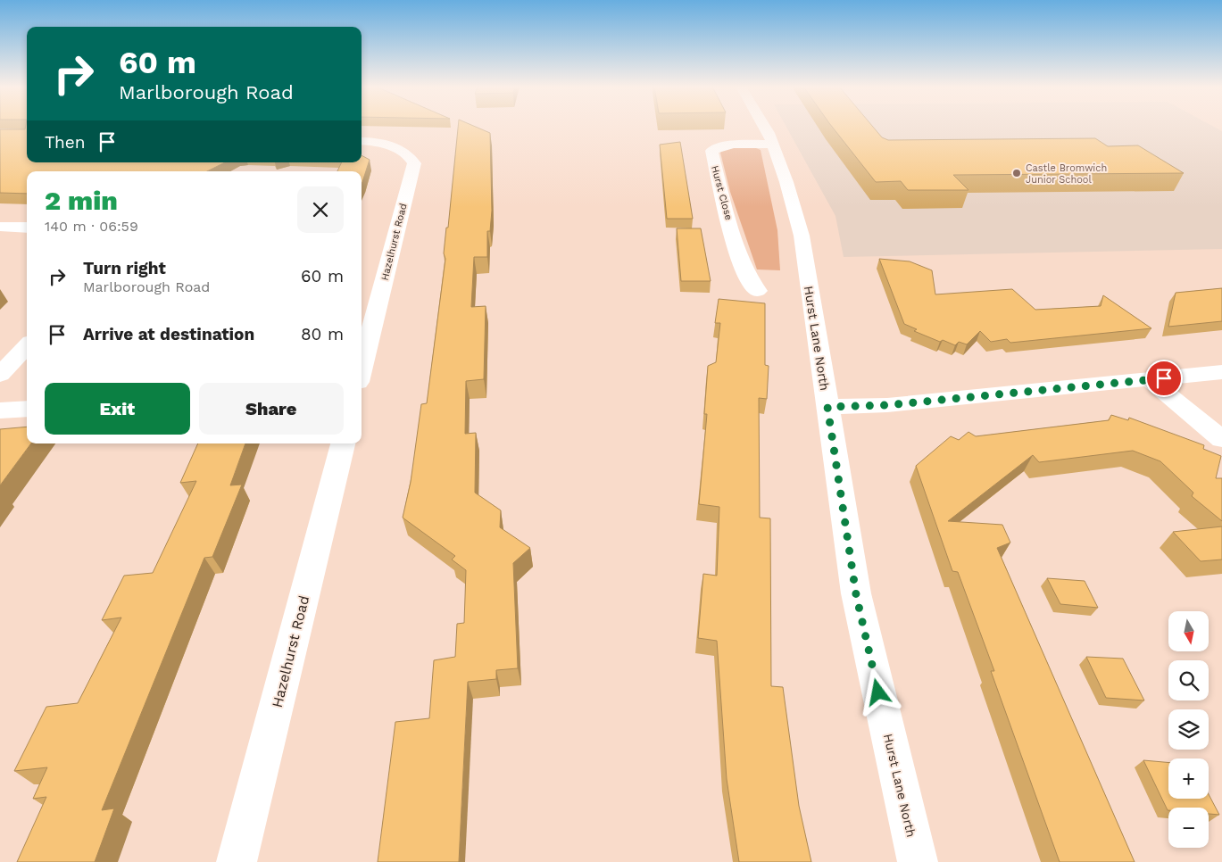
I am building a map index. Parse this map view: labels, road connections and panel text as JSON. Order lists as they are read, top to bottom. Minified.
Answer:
{"streets":{"street":["Hurst Close","Hazelhurst Road","Hurst Lane North"]},"crossings":[["Hurst Close","Hurst Lane North"]],"places":["Castle Bromwich Junior School"],"north":"bottom","page":{"turn":["60 m","Marlborough Road"],"then":"Then","heading":["2 min","140 m · 06:59"],"list":[{"name":"Turn right","note":"Marlborough Road","value":"60 m"},{"name":"Arrive at destination","value":"80 m"}],"buttons":["Exit","Share"],"map_buttons":["+","−"]}}
